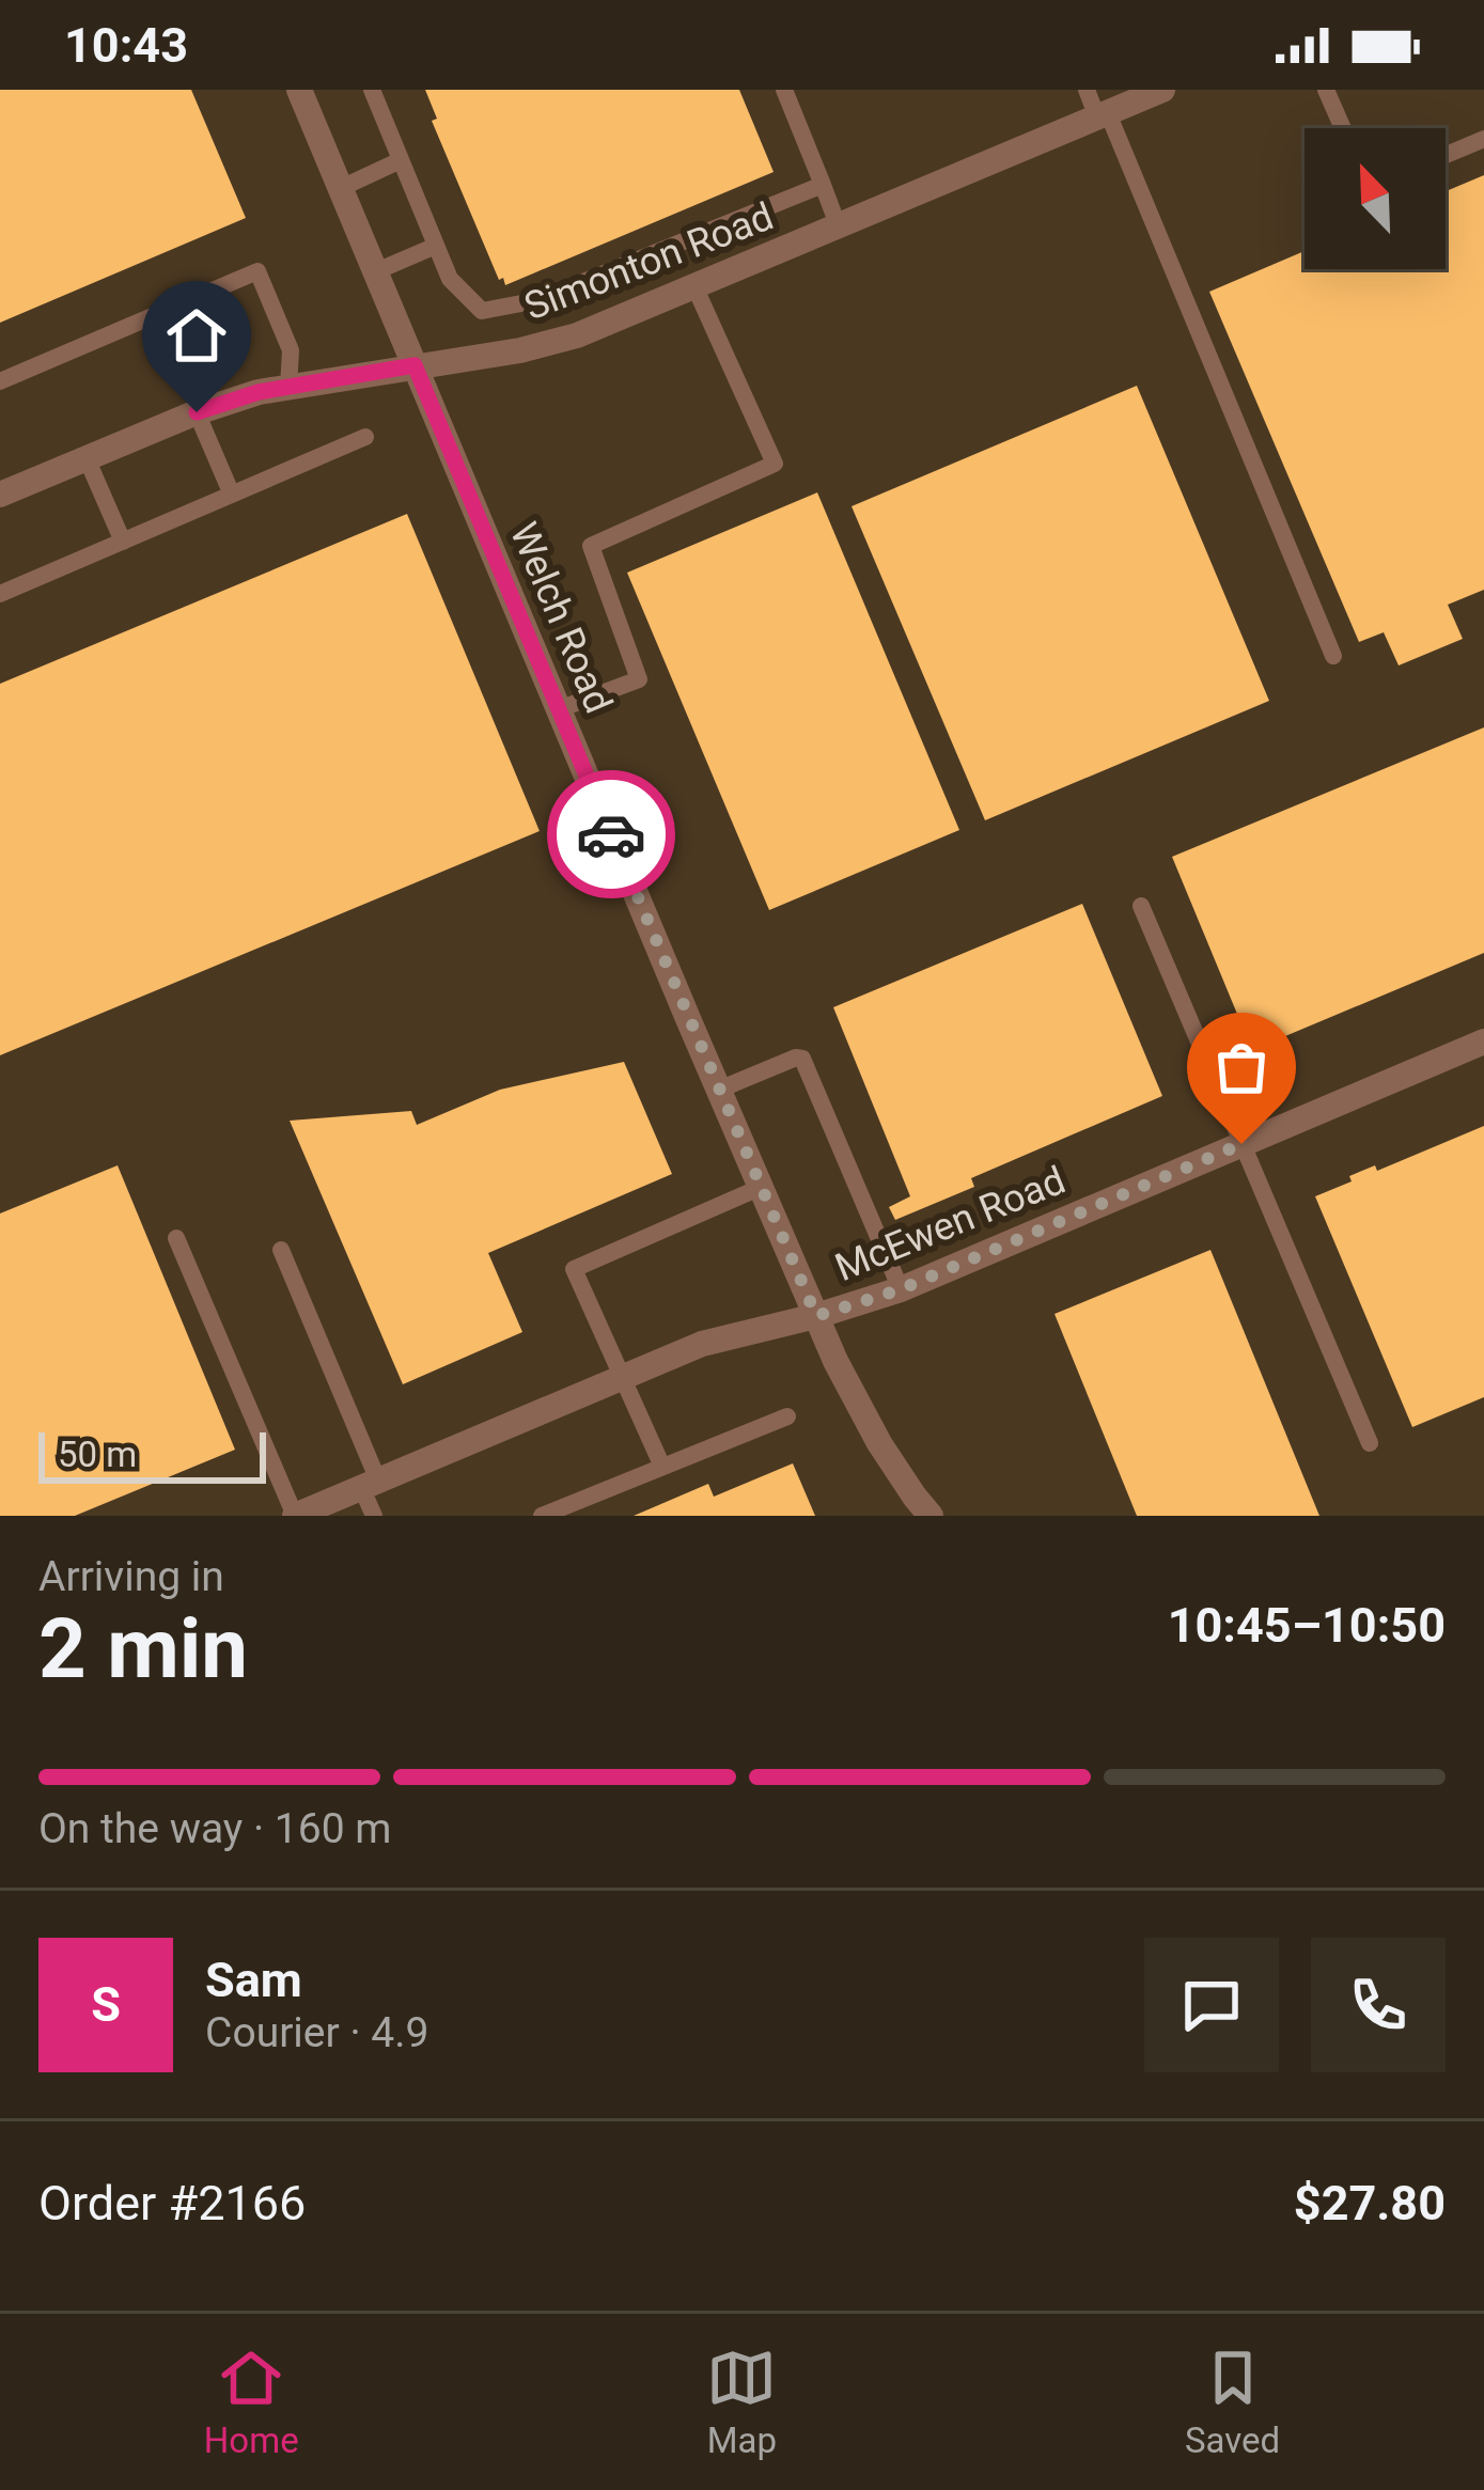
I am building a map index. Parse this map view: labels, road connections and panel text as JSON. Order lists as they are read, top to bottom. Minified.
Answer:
{"streets":{"street":["Simonton Road","Welch Road","McEwen Road"]},"crossings":[["Simonton Road","Welch Road"],["Welch Road","McEwen Road"]],"scale_bar":"50 m","north":"top left","page":{"status":"10:43","scale":"50 m","heading":["2 min","Arriving in","10:45–10:50"],"panel":["Sam","Courier · 4.9","Order #2166","$27.80"],"bar":"On the way · 160 m","round":"S","tabs":["Home","Map","Saved"]}}
